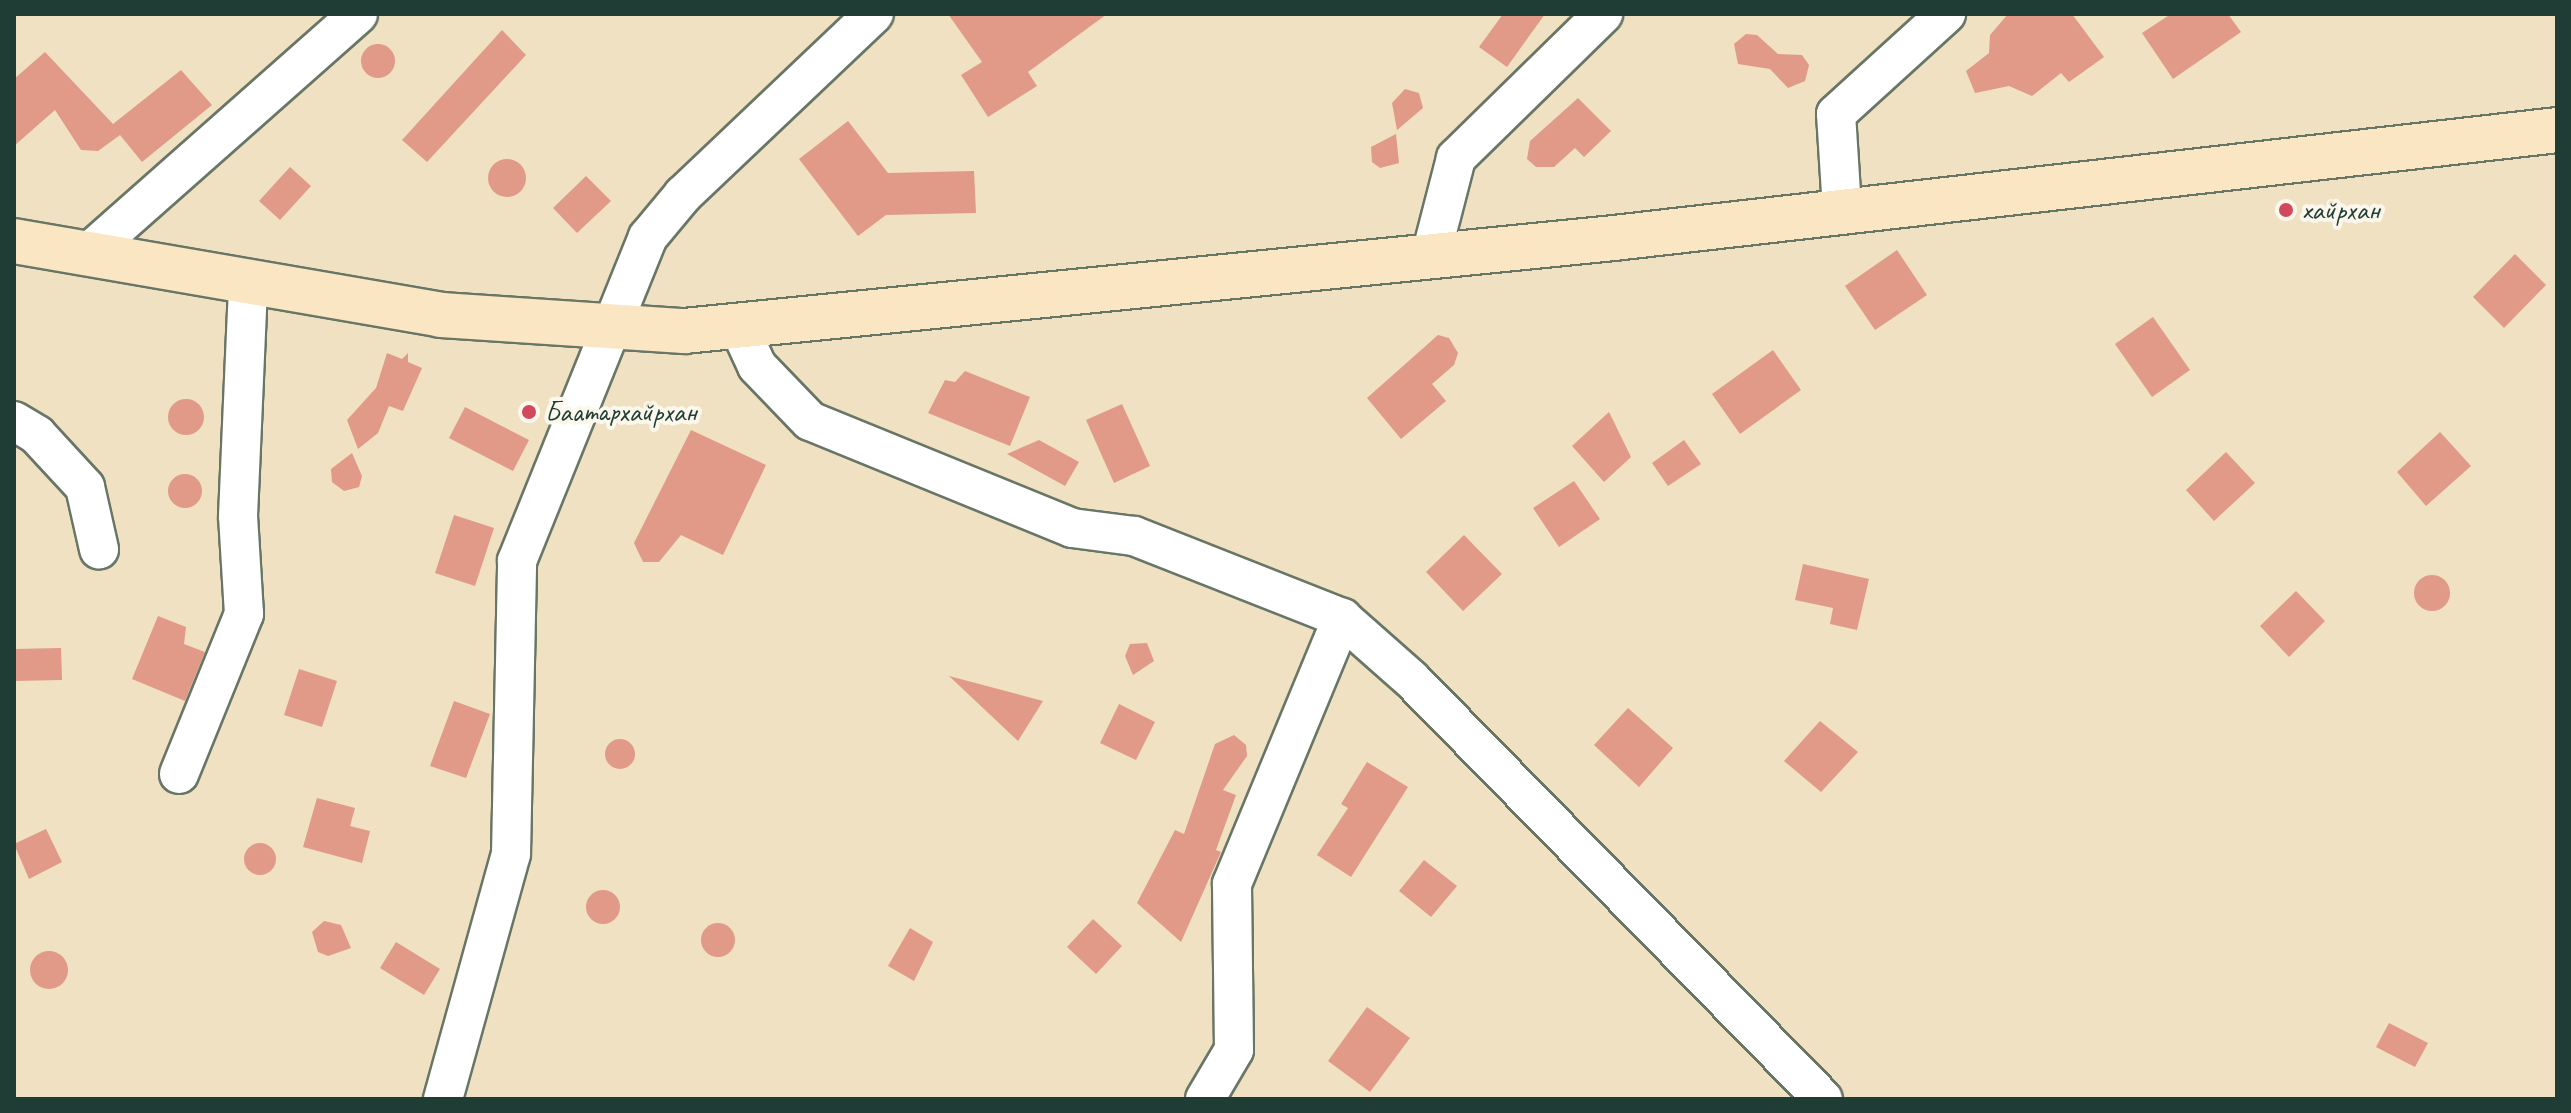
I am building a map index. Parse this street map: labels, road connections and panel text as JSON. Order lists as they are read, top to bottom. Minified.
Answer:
{"places":["хайрхан","Баатархайрхан"]}
